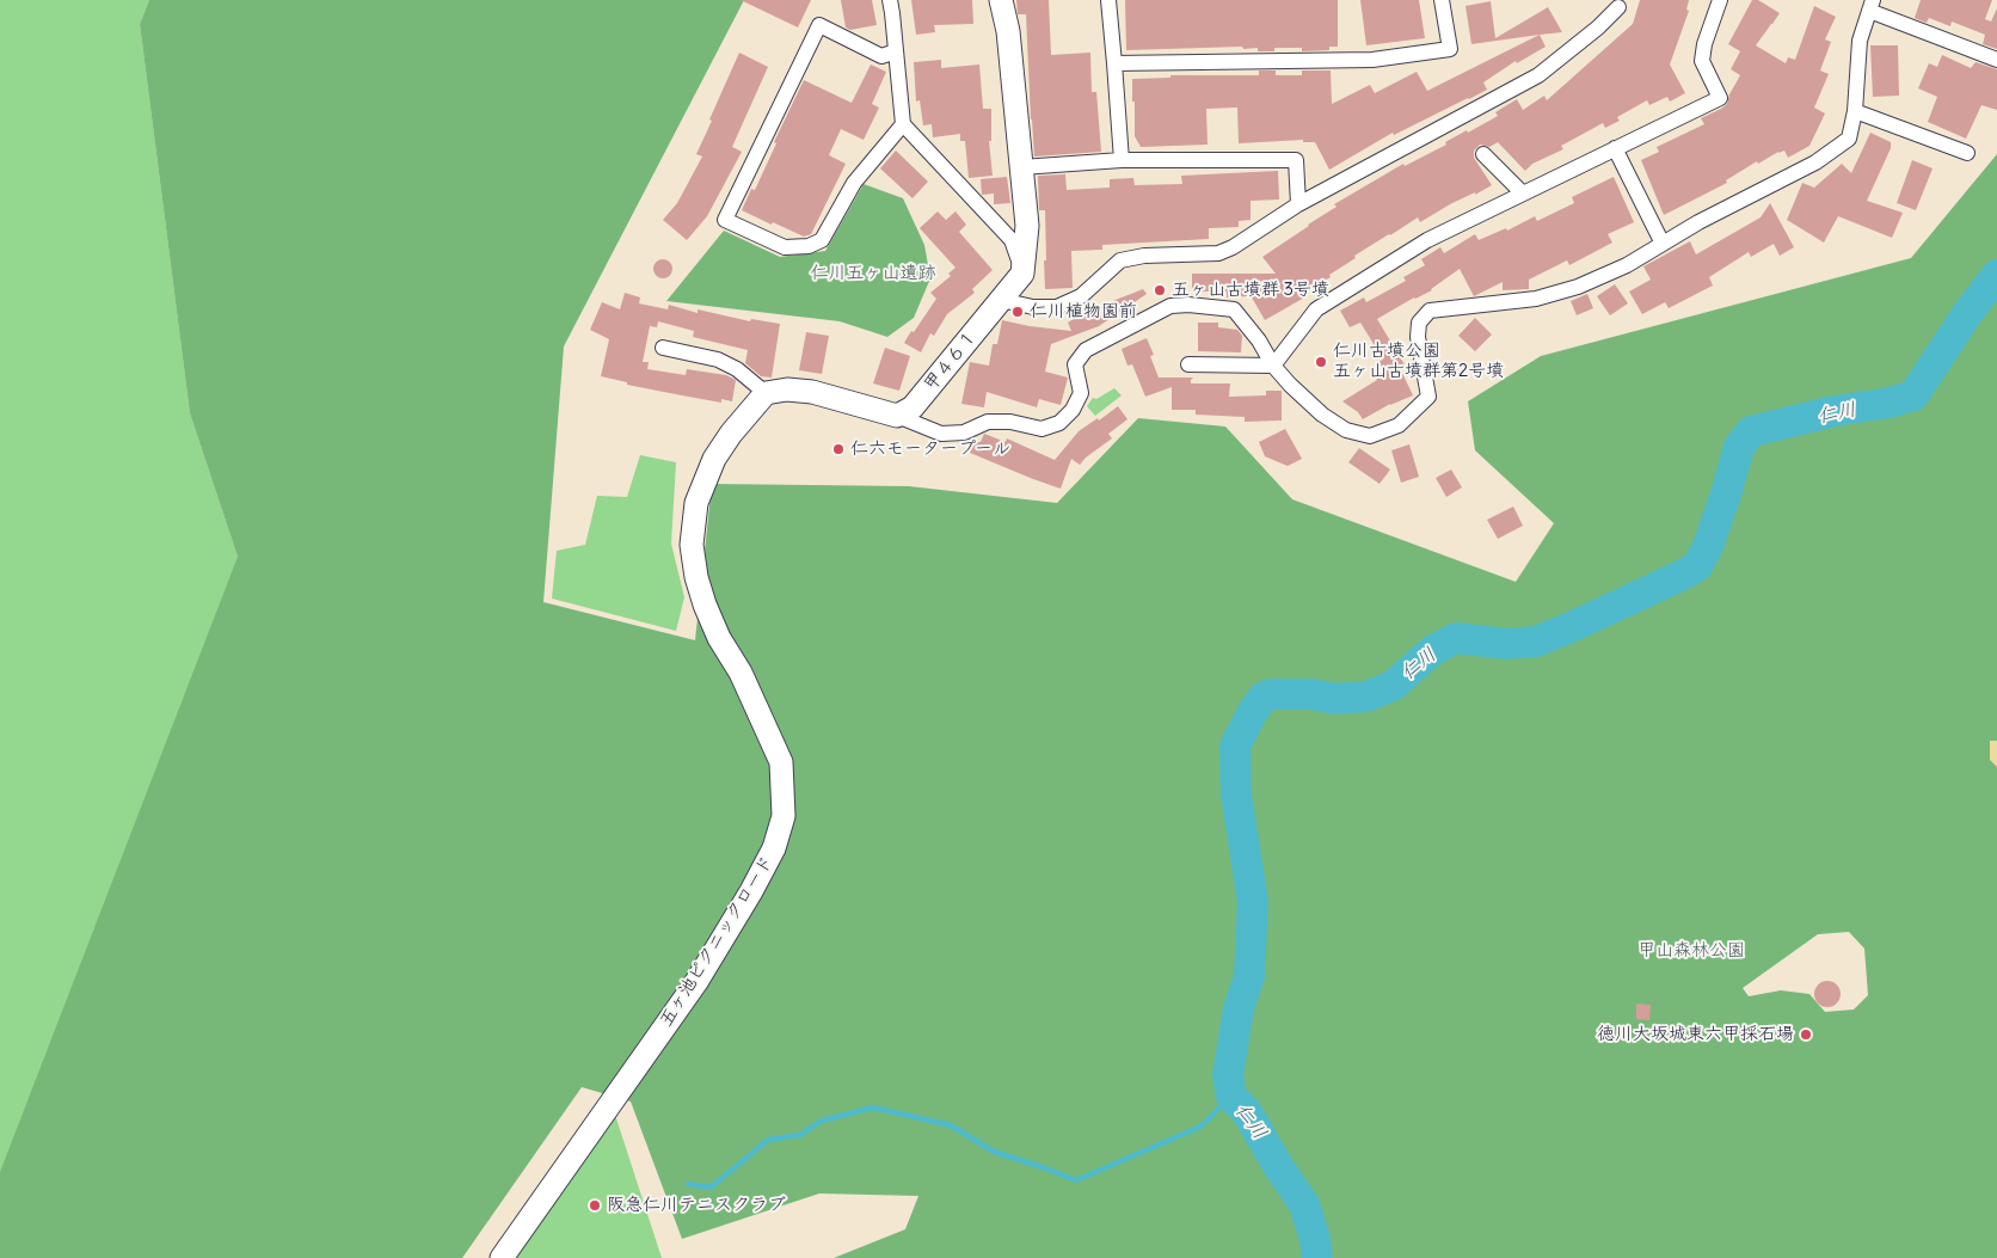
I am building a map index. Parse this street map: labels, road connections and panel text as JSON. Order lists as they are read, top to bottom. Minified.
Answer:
{"streets":{"street":["甲４６１","五ヶ池ピクニックロード"]},"water":["仁川"],"parks":["仁川五ヶ山遺跡","甲山森林公園"],"places":["五ヶ山古墳群 3号墳","仁川植物園前","仁川古墳公園 五ヶ山古墳群第2号墳","仁六モータープール","徳川大坂城東六甲採石場","阪急仁川テニスクラブ"]}
